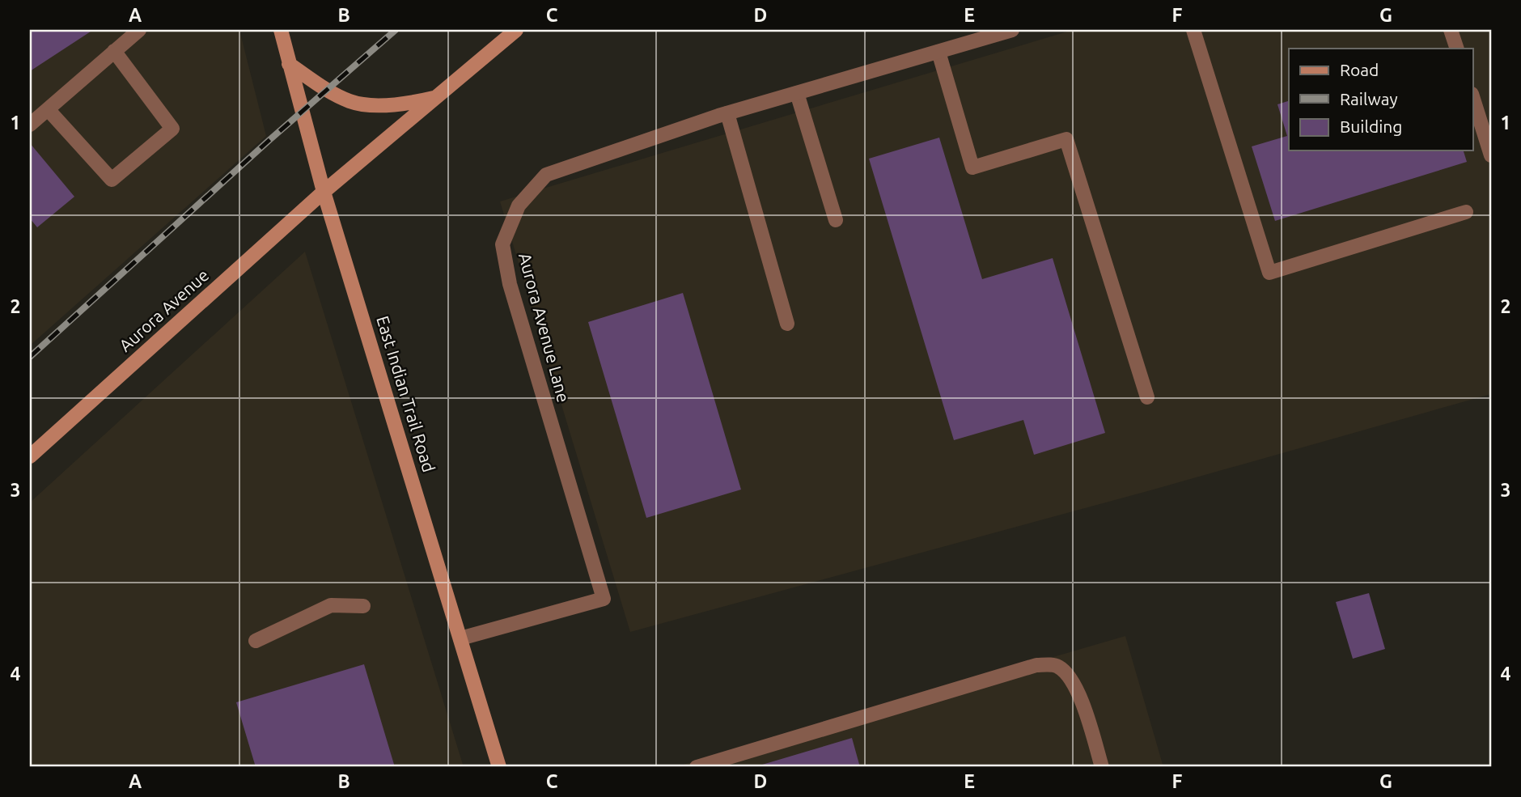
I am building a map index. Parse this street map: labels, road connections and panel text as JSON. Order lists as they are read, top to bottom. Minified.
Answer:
{"streets":{"main road":["Aurora Avenue","East Indian Trail Road"],"street":["Aurora Avenue Lane"]},"crossings":[["Aurora Avenue","East Indian Trail Road"],["Aurora Avenue Lane","East Indian Trail Road"]],"legend":["Road","Railway","Building"],"grid":{"columns":["A","B","C","D","E","F","G"],"rows":["1","2","3","4"]}}
